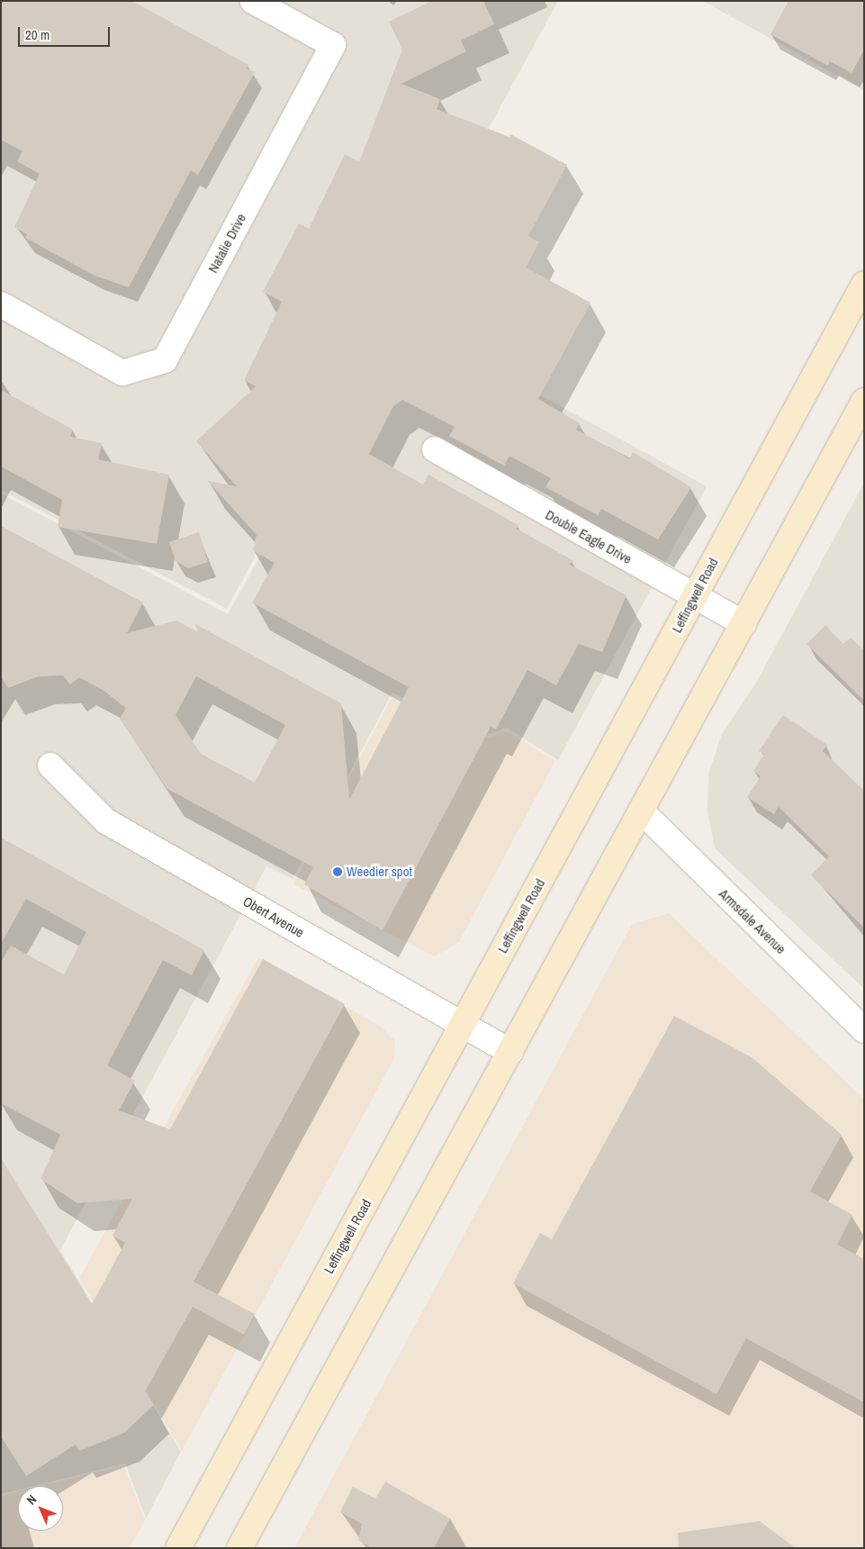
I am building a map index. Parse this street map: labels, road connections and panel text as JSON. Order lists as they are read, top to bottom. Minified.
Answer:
{"streets":{"main road":["Leffingwell Road"],"street":["Natalie Drive","Double Eagle Drive","Obert Avenue","Armsdale Avenue"]},"crossings":[["Double Eagle Drive","Leffingwell Road"],["Leffingwell Road","Obert Avenue"]],"places":["Weedier spot"],"scale_bar":"20 m","north":"top left"}
